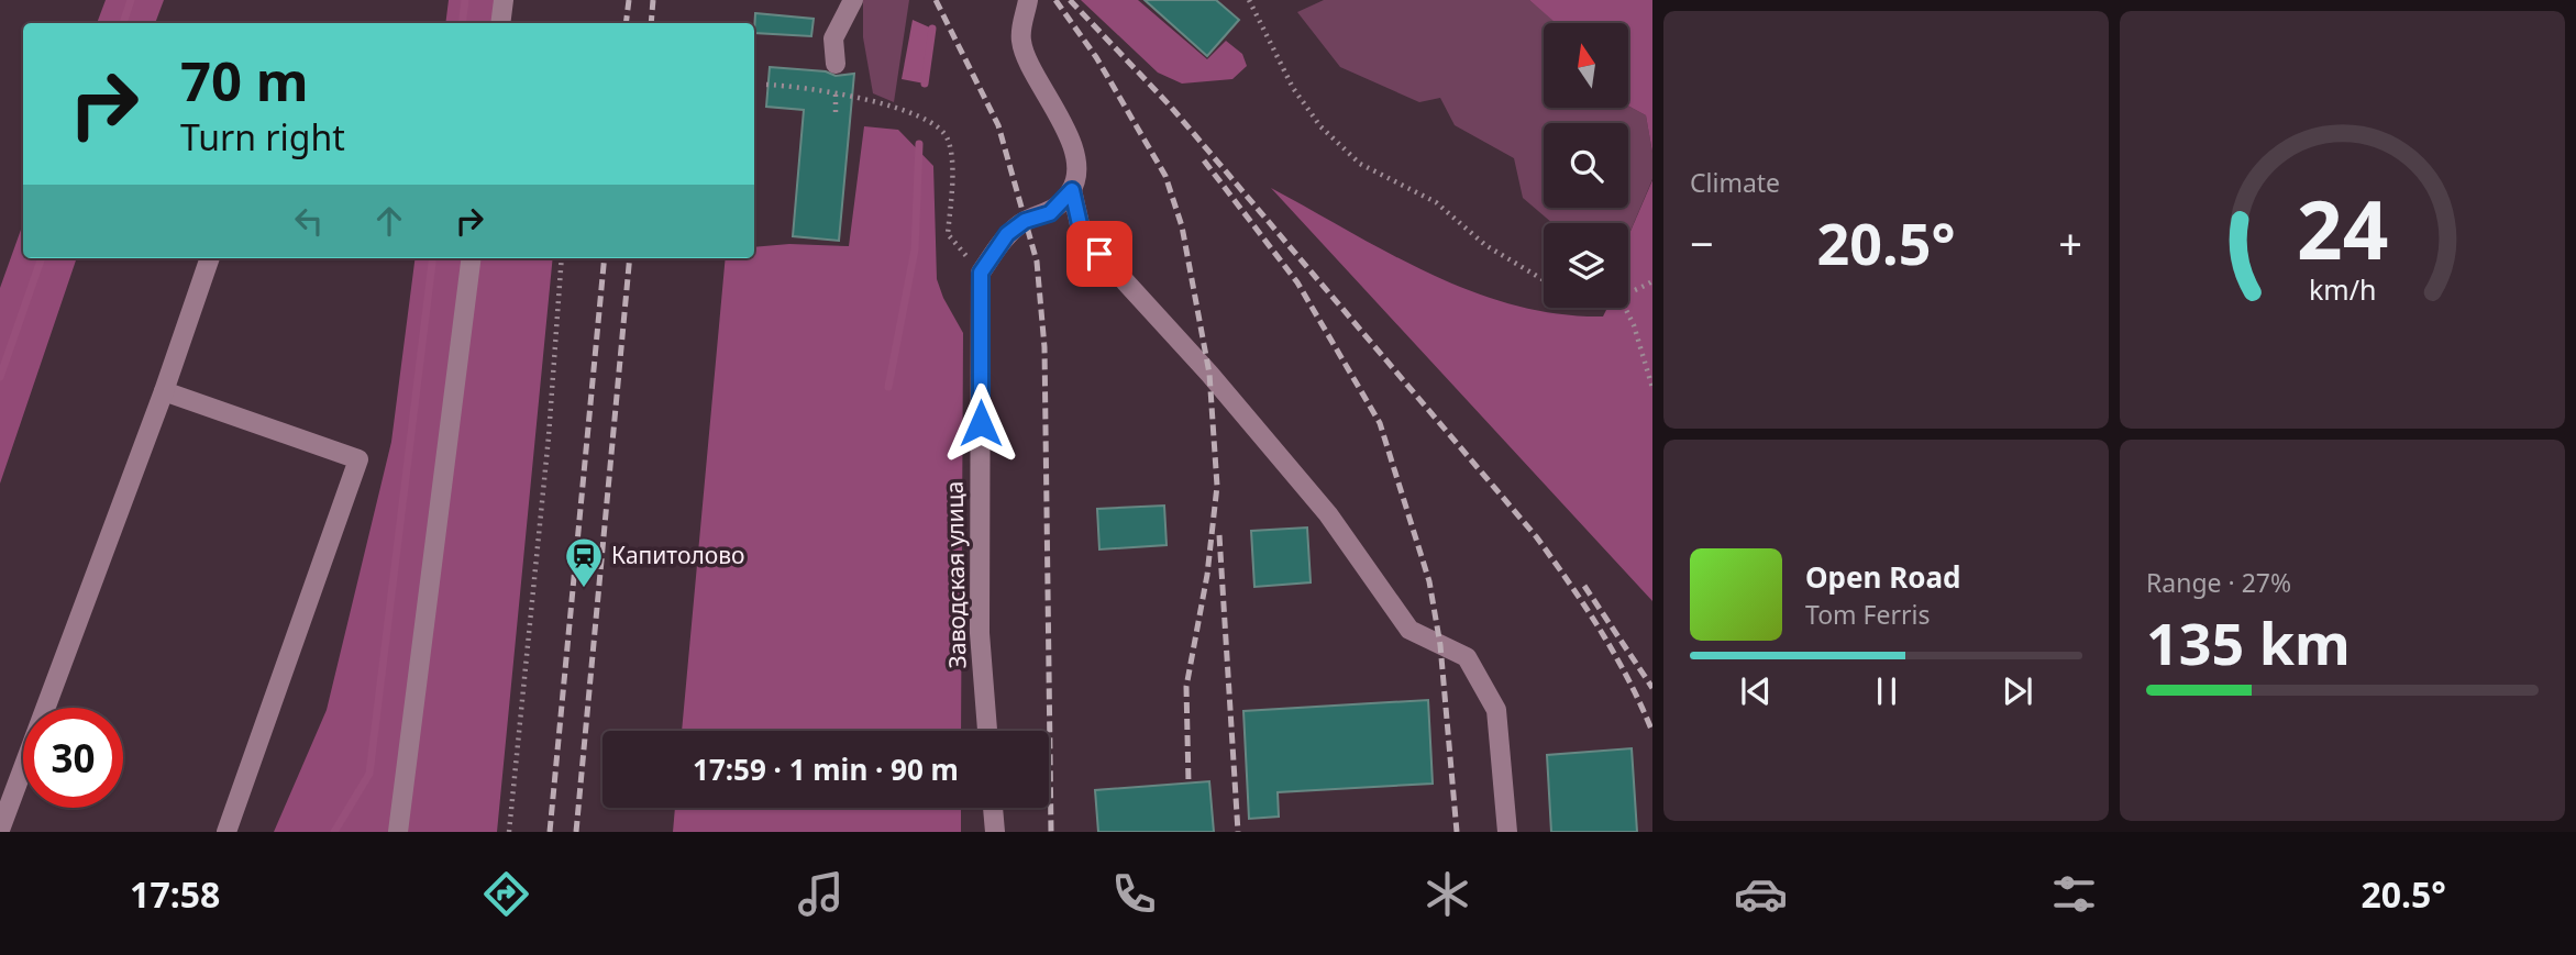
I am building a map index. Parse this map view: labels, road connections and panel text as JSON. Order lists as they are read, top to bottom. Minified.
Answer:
{"streets":{"street":["Заводская улица"]},"places":{"station":["Капитолово"]},"north":"top","page":{"tile":["Climate",["Range · 27%","135 km"]],"turn":["70 m","Turn right"],"heat":["−","20.5°","+"],"song":["Open Road","Tom Ferris"],"limit":"30","trip":"17:59 · 1 min · 90 m","tabs":["17:58","20.5°"],"gauge":["24","km/h"]}}
